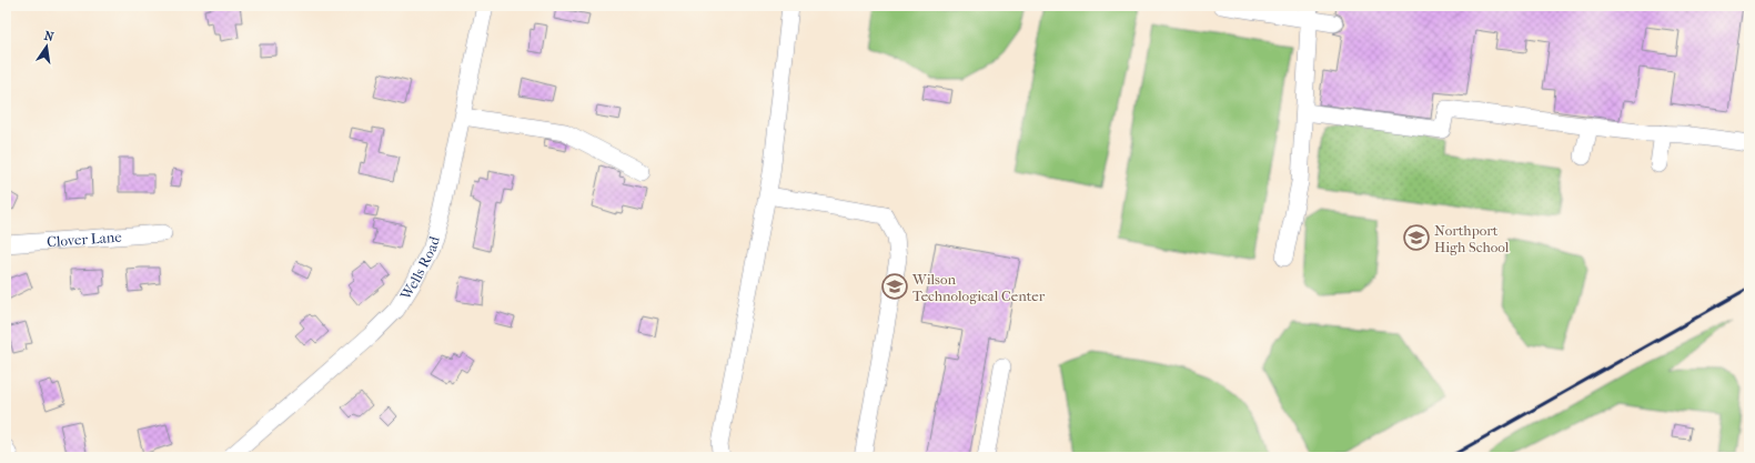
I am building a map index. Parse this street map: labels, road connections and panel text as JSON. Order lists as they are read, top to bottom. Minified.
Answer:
{"streets":{"street":["Clover Lane","Wells Road"]},"places":{"school or university":["Northport High School","Wilson Technological Center"]},"north":"top"}
